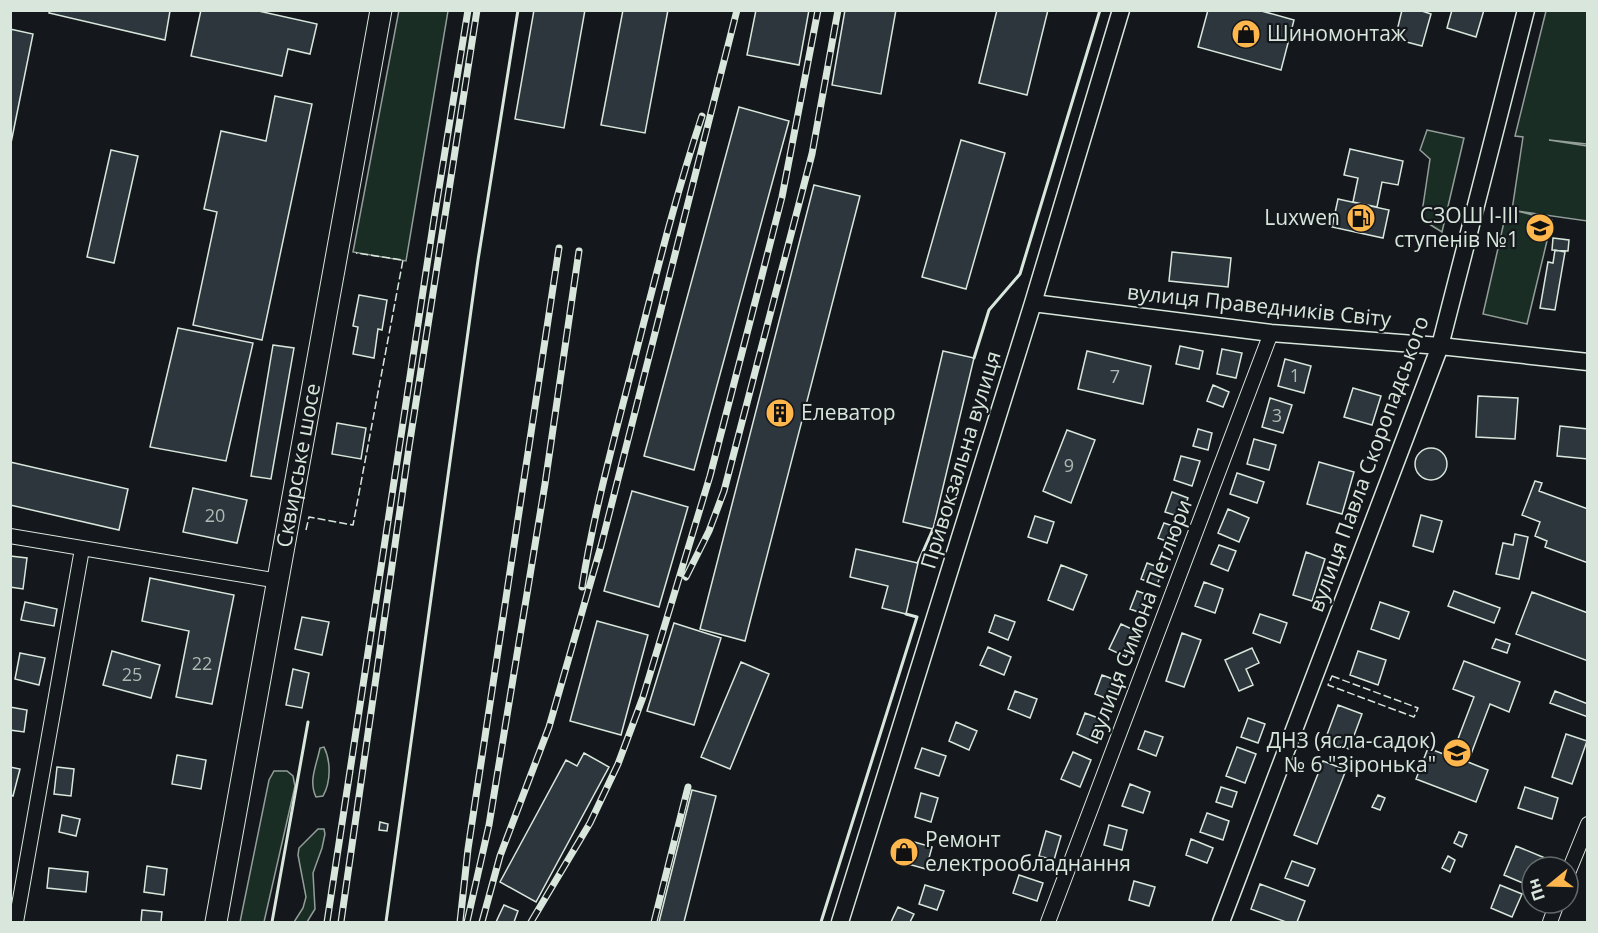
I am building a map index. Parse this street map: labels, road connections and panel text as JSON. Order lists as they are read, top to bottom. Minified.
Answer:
{"streets":{"main road":["Сквирське шосе"],"street":["вулиця Праведників Світу","Привокзальна вулиця","вулиця Павла Скоропадського","вулиця Симона Петлюри"]},"crossings":[["вулиця Праведників Світу","Привокзальна вулиця"],["вулиця Праведників Світу","вулиця Павла Скоропадського"],["вулиця Праведників Світу","вулиця Симона Петлюри"]],"places":{"shop":["Шиномонтаж","Ремонт електрообладнання"],"fuel station":["Luxwen"],"school or university":["СЗОШ І-ІІІ ступенів №1","ДНЗ (ясла-садок) № 6 \"Зіронька\""],"building":["Елеватор"]},"house_numbers":["1","7","3","9","20","22","25"],"north":"left"}
